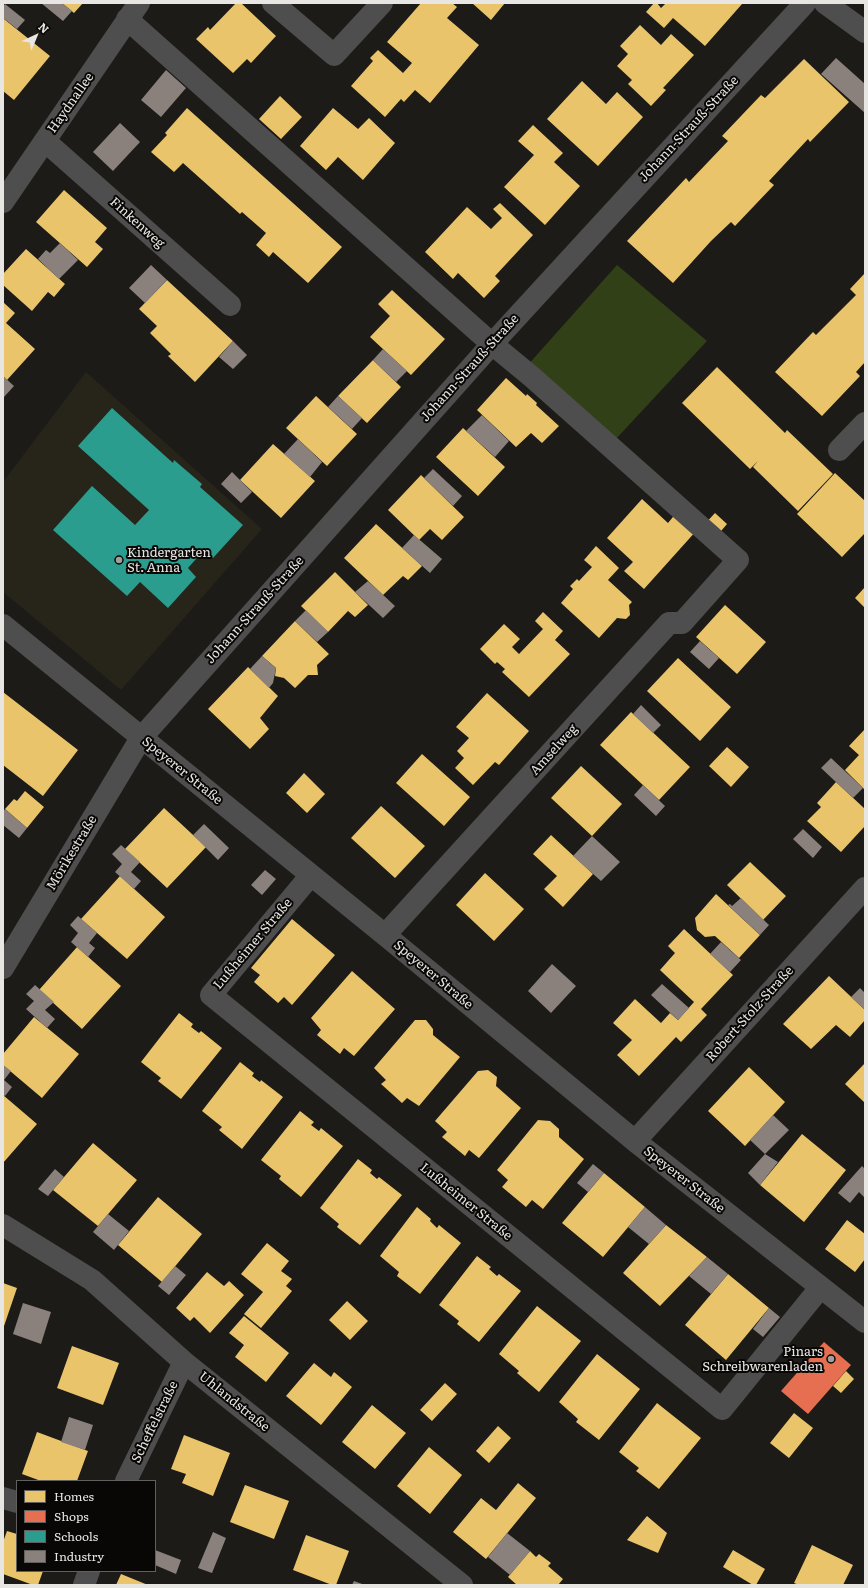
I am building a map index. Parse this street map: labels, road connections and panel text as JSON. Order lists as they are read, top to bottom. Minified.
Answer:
{"streets":{"street":["Haydnallee","Johann-Strauß-Straße","Finkenweg","Amselweg","Speyerer Straße","Mörikestraße","Lußheimer Straße","Robert-Stolz-Straße","Uhlandstraße","Scheffelstraße"]},"crossings":[["Haydnallee","Finkenweg"],["Johann-Strauß-Straße","Amselweg"],["Johann-Strauß-Straße","Speyerer Straße"],["Johann-Strauß-Straße","Mörikestraße"],["Amselweg","Speyerer Straße"],["Speyerer Straße","Mörikestraße"],["Speyerer Straße","Lußheimer Straße"],["Speyerer Straße","Robert-Stolz-Straße"],["Uhlandstraße","Scheffelstraße"]],"places":["Kindergarten St. Anna","Pinars Schreibwarenladen"],"legend":["Homes","Shops","Schools","Industry"],"north":"top right"}
